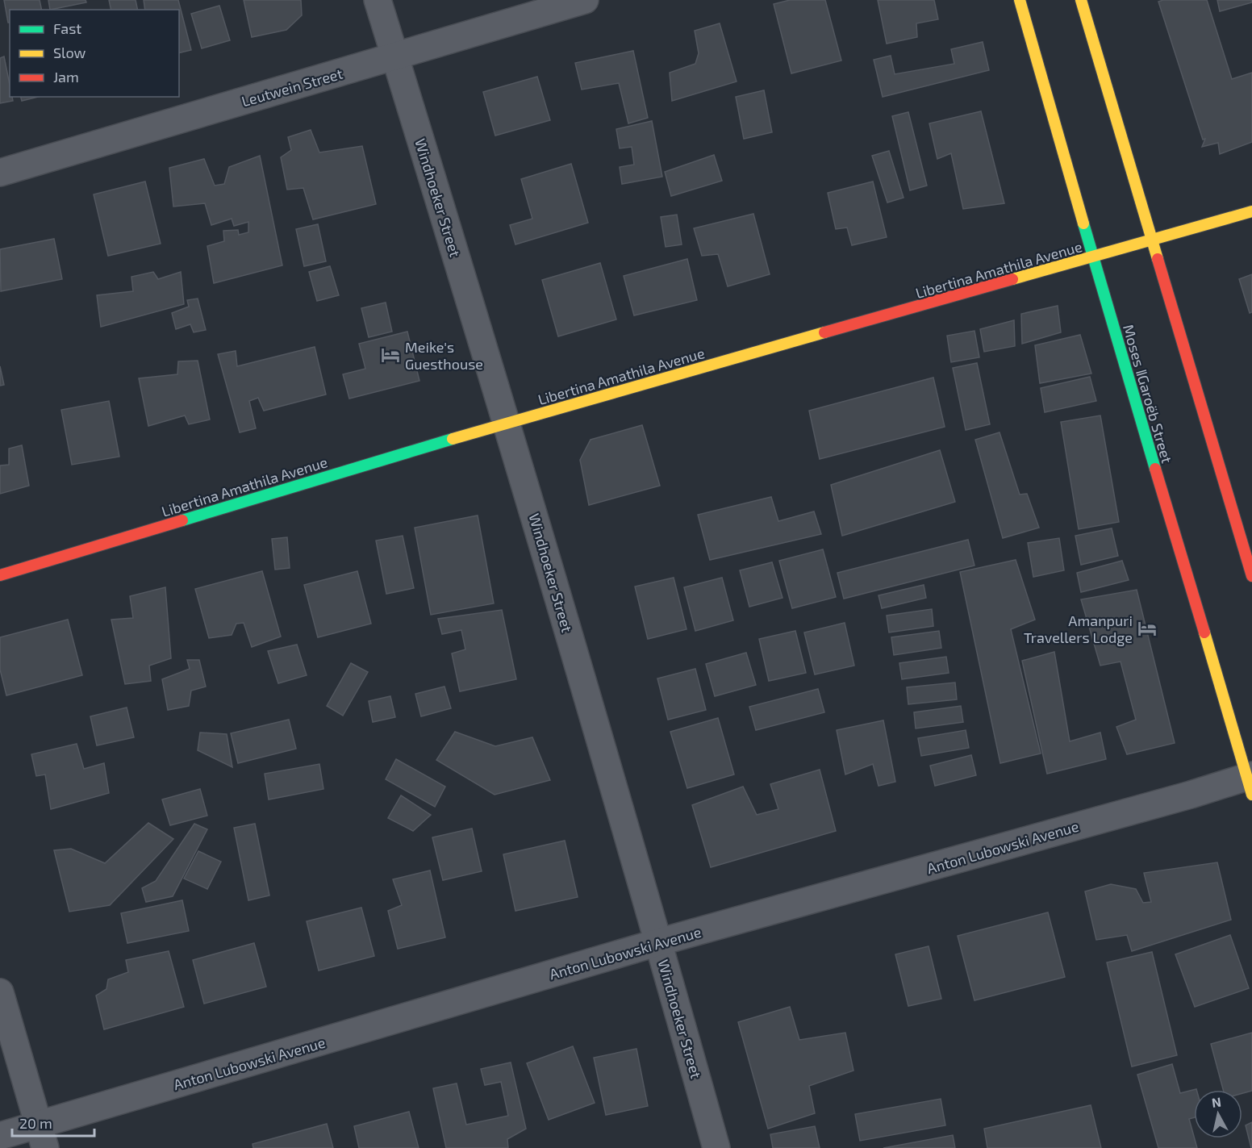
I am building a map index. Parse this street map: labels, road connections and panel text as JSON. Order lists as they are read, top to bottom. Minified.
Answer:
{"streets":{"main road":["Libertina Amathila Avenue","Moses ǁGaroëb Street"],"street":["Leutwein Street","Windhoeker Street","Anton Lubowski Avenue"]},"crossings":[["Leutwein Street","Windhoeker Street"],["Windhoeker Street","Libertina Amathila Avenue"],["Windhoeker Street","Anton Lubowski Avenue"],["Libertina Amathila Avenue","Moses ǁGaroëb Street"],["Moses ǁGaroëb Street","Anton Lubowski Avenue"]],"places":{"hotel":["Meike's Guesthouse","Amanpuri Travellers Lodge"]},"legend":["Fast","Slow","Jam"],"scale_bar":"20 m","north":"top"}
